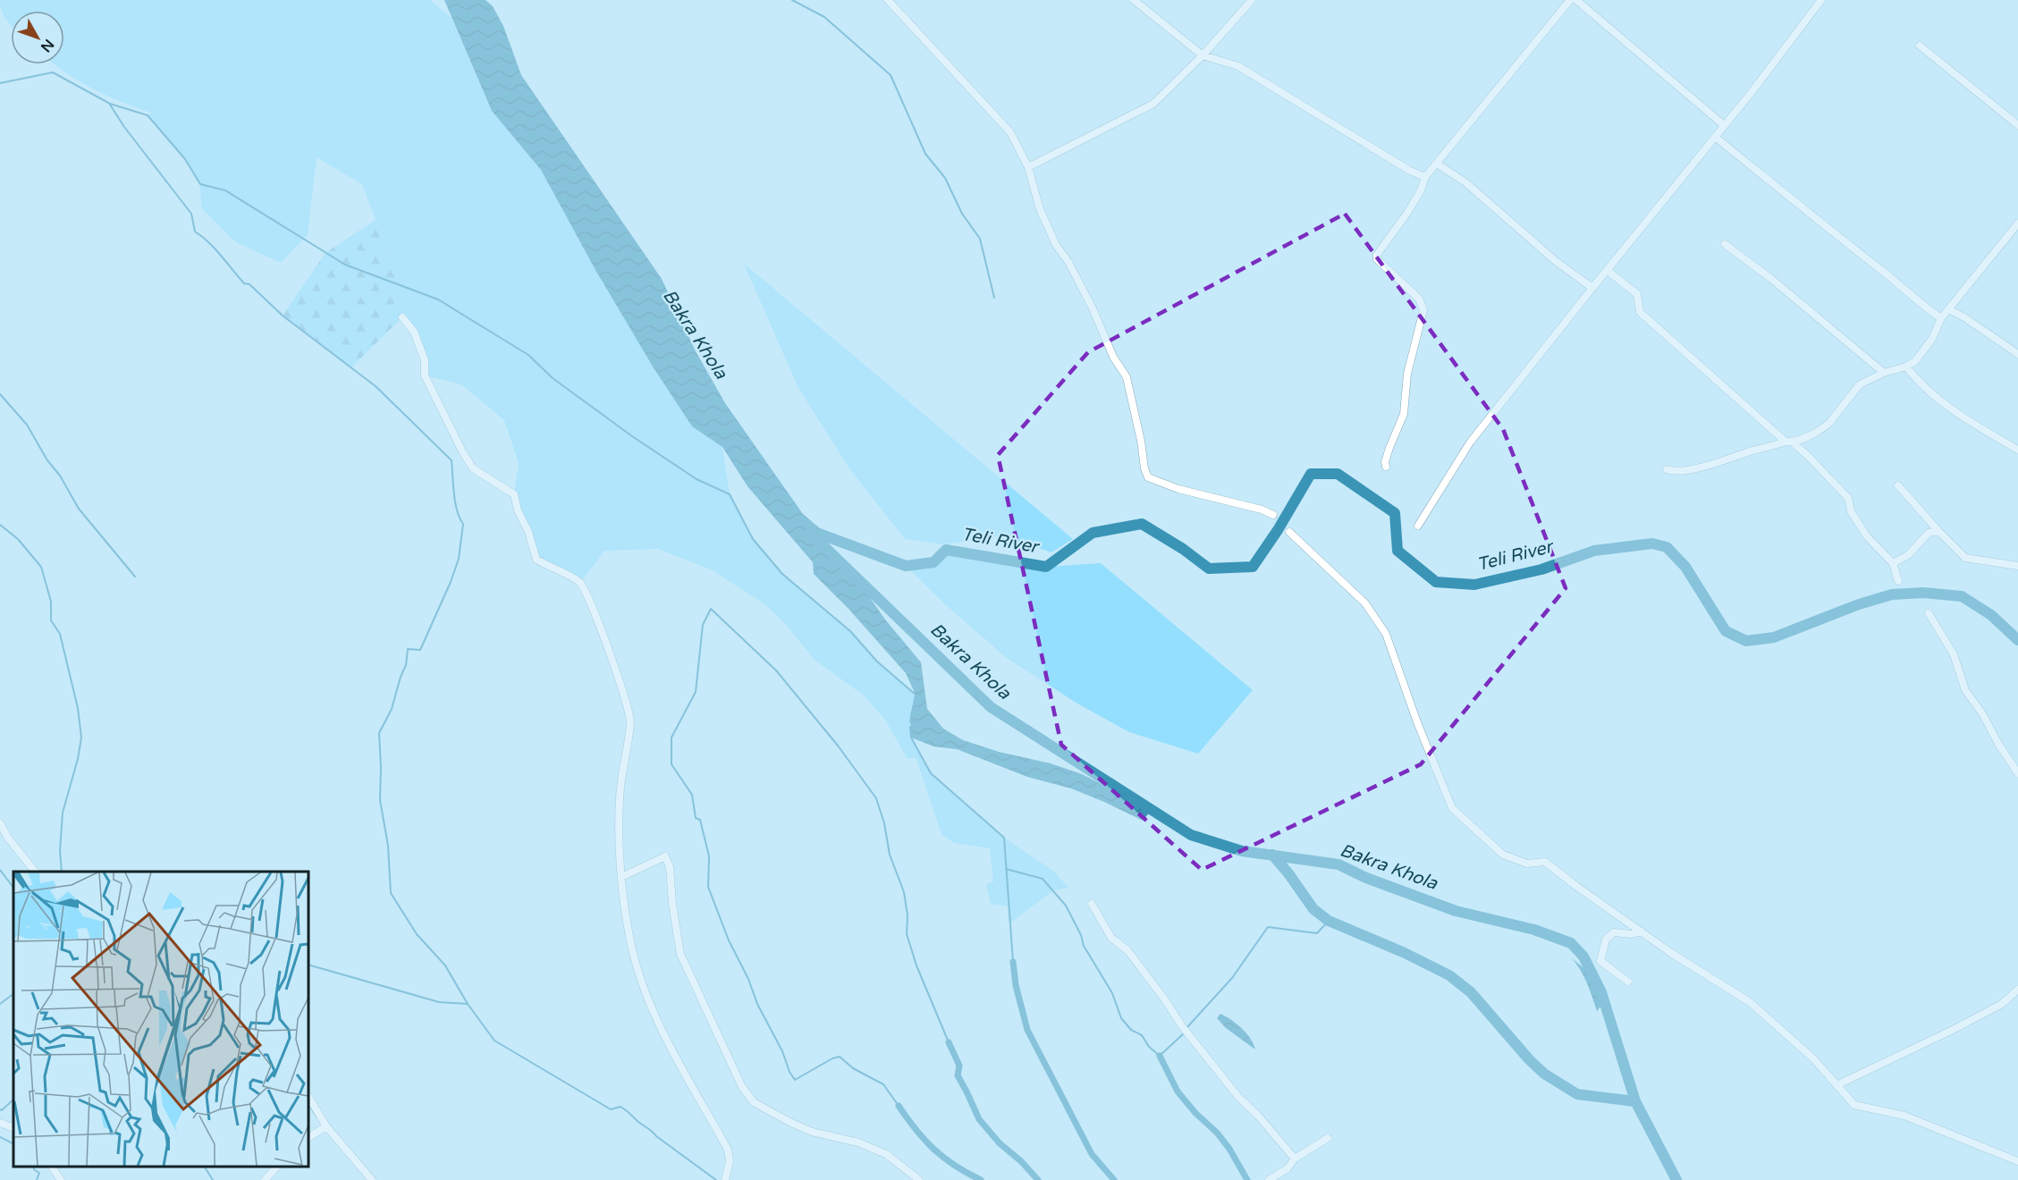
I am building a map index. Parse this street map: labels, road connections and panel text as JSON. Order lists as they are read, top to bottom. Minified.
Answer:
{"water":["Bakra Khola","Teli River"],"north":"bottom right"}
